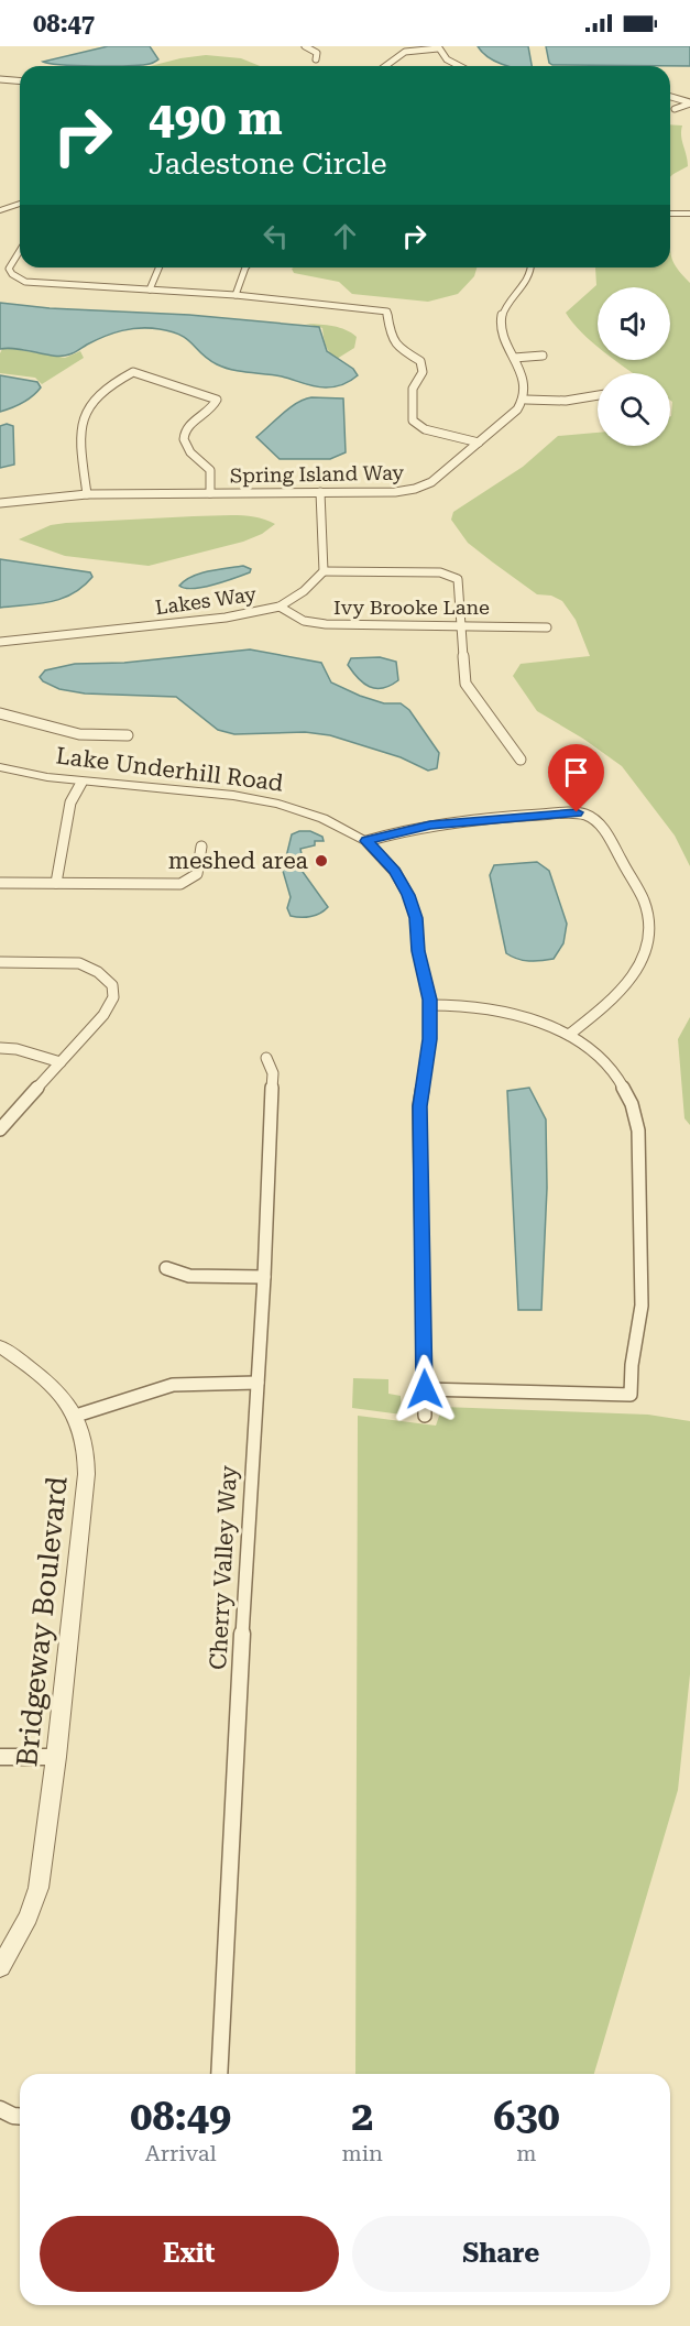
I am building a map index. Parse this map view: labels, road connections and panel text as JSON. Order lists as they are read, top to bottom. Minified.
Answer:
{"streets":{"street":["Spring Island Way","Lakes Way","Ivy Brooke Lane","Lake Underhill Road","Cherry Valley Way","Bridgeway Boulevard"]},"crossings":[["Lakes Way","Ivy Brooke Lane"]],"places":["meshed area"],"page":{"status":"08:47","turn":["490 m","Jadestone Circle"],"eta":["08:49","Arrival","2","min","630","m"],"buttons":["Exit","Share"]}}
